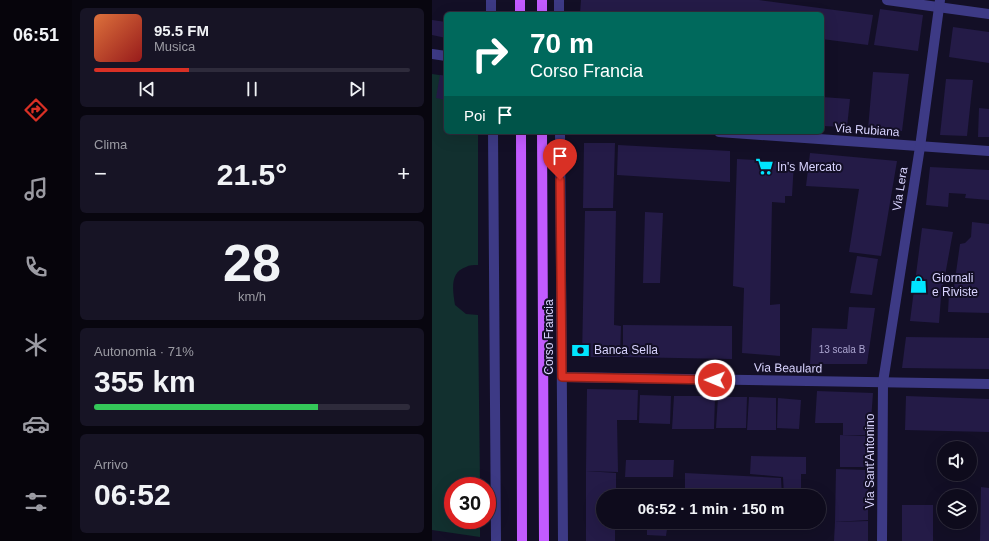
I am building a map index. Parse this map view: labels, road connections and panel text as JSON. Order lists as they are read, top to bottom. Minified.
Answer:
{"streets":{"main road":["Corso Francia"],"street":["Via Rubiana","Via Lera","Via Beaulard","Via Sant'Antonino"]},"crossings":[["Via Rubiana","Via Lera"],["Via Lera","Via Beaulard"],["Via Lera","Via Sant'Antonino"],["Corso Francia","Via Beaulard"],["Via Beaulard","Via Sant'Antonino"]],"places":{"supermarket":["In's Mercato"],"shop":["Giornali e Riviste"],"bank":["Banca Sella"]},"house_numbers":["13 scala B"],"page":{"tabs":"06:51","turn":["70 m","Corso Francia"],"song":["95.5 FM","Musica"],"then":"Poi","tile":["Clima",["28","km/h"],["Autonomia · 71%","355 km"],["Arrivo","06:52"]],"heat":["−","21.5°","+"],"limit":"30","trip":"06:52 · 1 min · 150 m"}}
